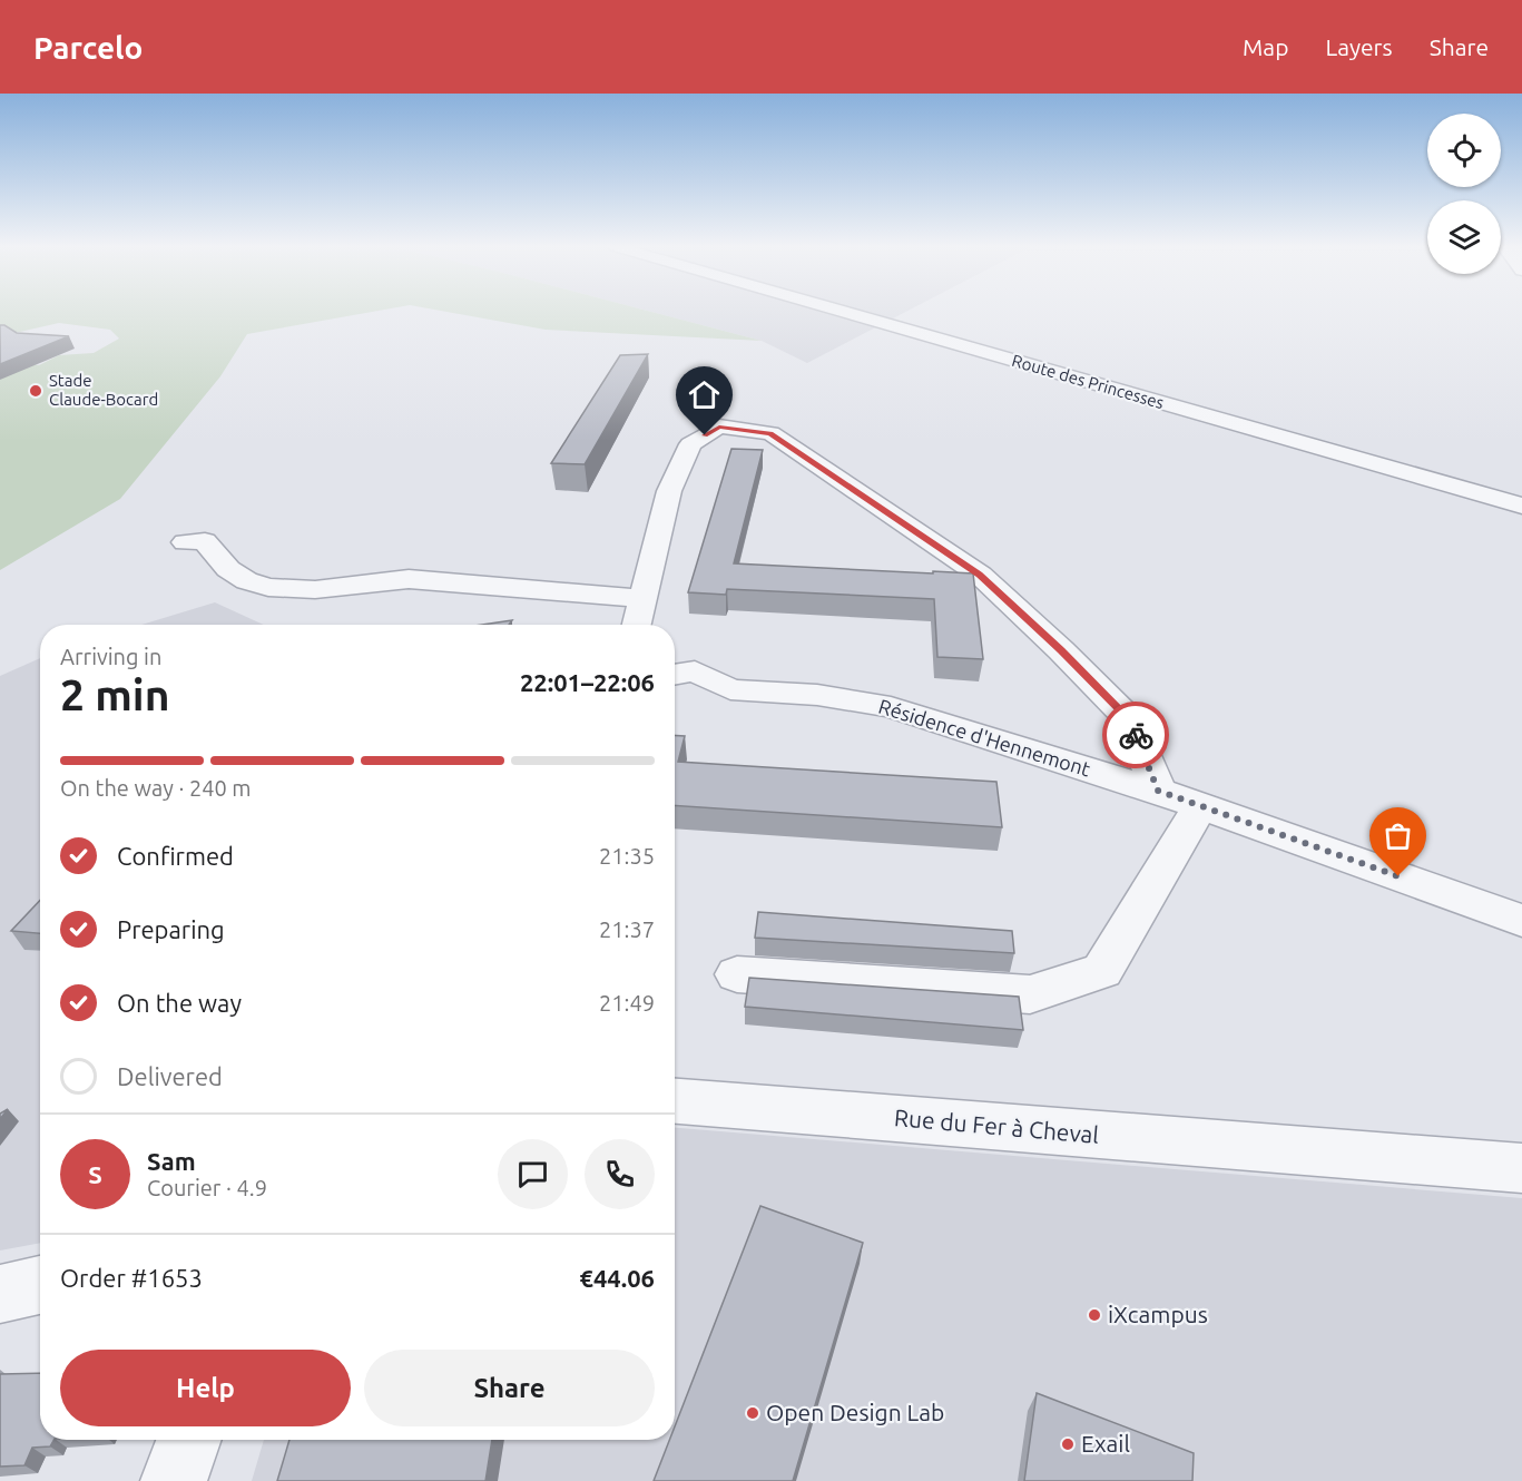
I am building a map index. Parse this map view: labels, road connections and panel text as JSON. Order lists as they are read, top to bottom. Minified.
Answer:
{"streets":{"street":["Route des Princesses","Résidence d'Hennemont","Rue du Fer à Cheval"]},"places":["Stade Claude-Bocard","iXcampus","Open Design Lab","Exail"],"page":{"header":"Parcelo","nav":["Map","Layers","Share"],"heading":["2 min","Arriving in","22:01–22:06"],"panel":["Sam","Courier · 4.9","Order #1653","€44.06"],"bar":"On the way · 240 m","list":[["Confirmed","21:35"],["Preparing","21:37"],["On the way","21:49"],"Delivered"],"round":"S","buttons":["Help","Share"]}}
